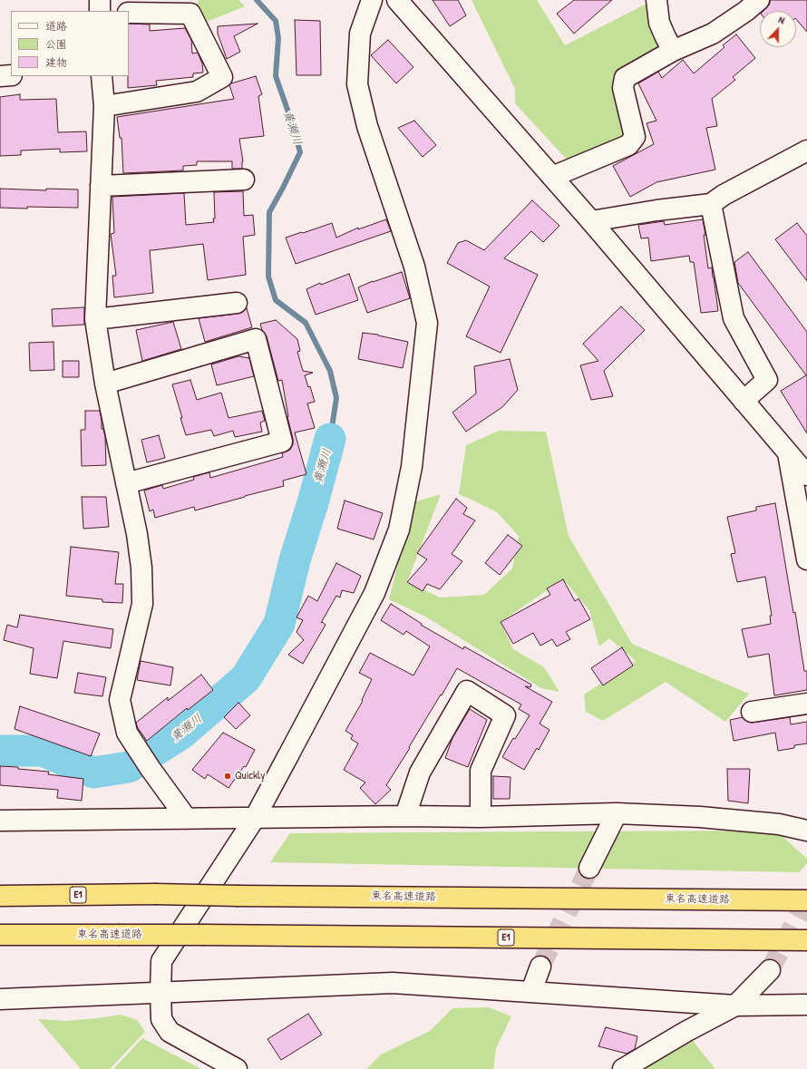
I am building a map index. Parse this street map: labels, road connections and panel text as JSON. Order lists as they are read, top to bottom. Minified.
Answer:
{"streets":{"highway":["E1","東名高速道路"]},"water":["黄瀬川"],"places":["Quickly"],"legend":["道路","公園","建物"],"north":"top"}
